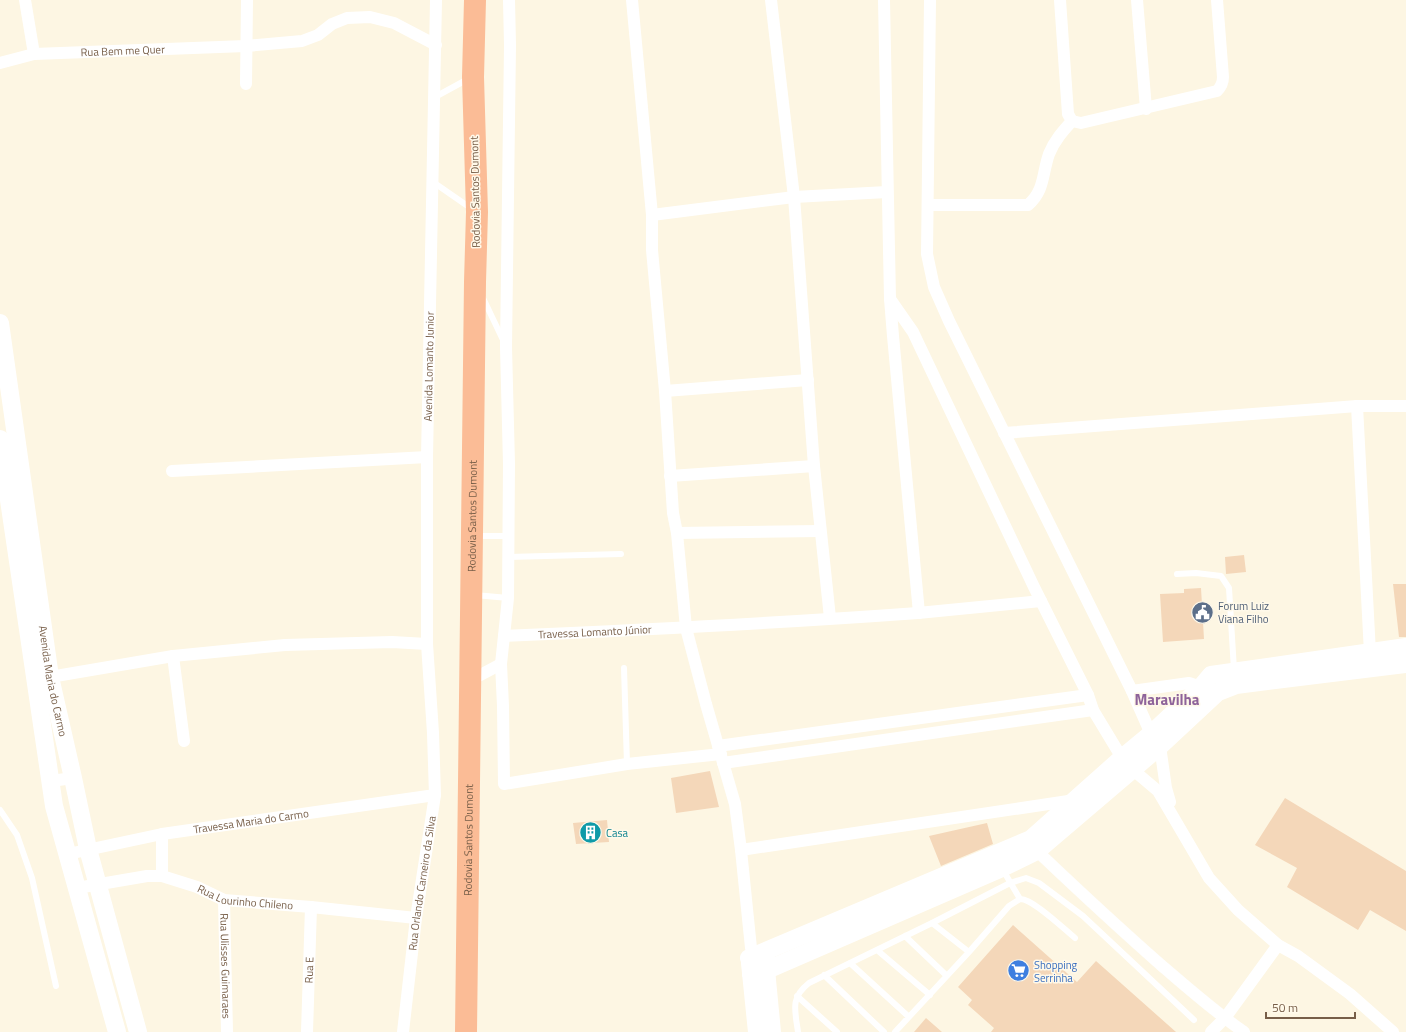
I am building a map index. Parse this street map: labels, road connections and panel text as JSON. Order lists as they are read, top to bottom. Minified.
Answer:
{"streets":{"highway":["Rodovia Santos Dumont"],"street":["Rua Bem me Quer","Avenida Lomanto Junior","Travessa Lomanto Júnior","Avenida Maria do Carmo","Travessa Maria do Carmo","Rua Orlando Carneiro da Silva","Rua Lourinho Chileno","Rua Ulisses Guimaraes","Rua E"]},"crossings":[["Rua Bem me Quer","Avenida Lomanto Junior"],["Avenida Lomanto Junior","Rua Orlando Carneiro da Silva"],["Avenida Maria do Carmo","Travessa Maria do Carmo"],["Avenida Maria do Carmo","Rua Lourinho Chileno"],["Travessa Maria do Carmo","Rua Orlando Carneiro da Silva"],["Rua Orlando Carneiro da Silva","Rua Lourinho Chileno"],["Rua Lourinho Chileno","Rua Ulisses Guimaraes"],["Rua Lourinho Chileno","Rua E"]],"districts":["Maravilha"],"places":{"public building":["Forum Luiz Viana Filho"],"building":["Casa"],"supermarket":["Shopping Serrinha"]},"scale_bar":"50 m"}
